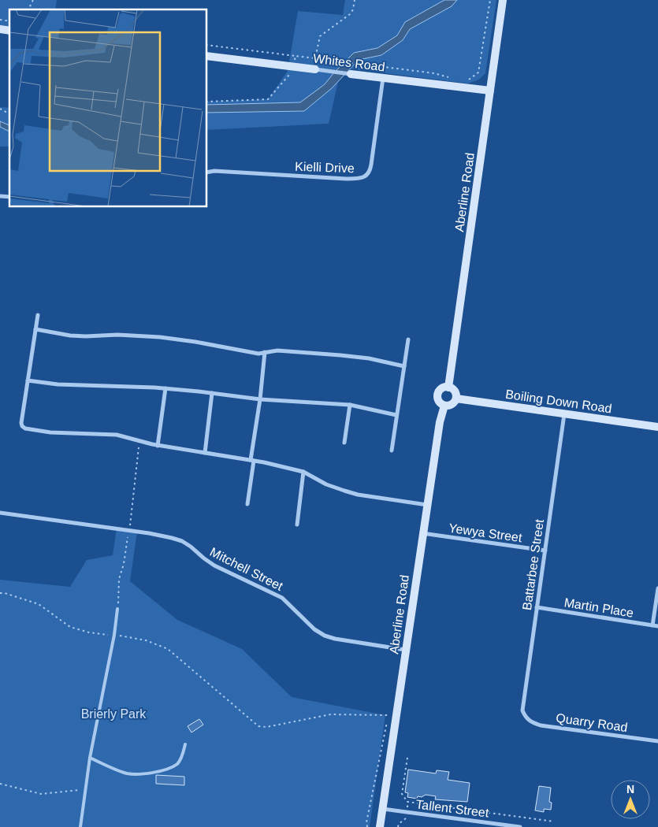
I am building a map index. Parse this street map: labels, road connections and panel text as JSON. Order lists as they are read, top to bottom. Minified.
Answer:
{"streets":{"street":["Whites Road","Kielli Drive","Aberline Road","Boiling Down Road","Yewya Street","Battarbee Street","Mitchell Street","Martin Place","Quarry Road","Tallent Street"]},"crossings":[["Whites Road","Kielli Drive"],["Whites Road","Aberline Road"],["Aberline Road","Boiling Down Road"],["Aberline Road","Yewya Street"],["Aberline Road","Mitchell Street"],["Aberline Road","Tallent Street"],["Boiling Down Road","Battarbee Street"],["Yewya Street","Battarbee Street"],["Battarbee Street","Martin Place"],["Battarbee Street","Quarry Road"]],"parks":["Brierly Park"],"north":"top"}
